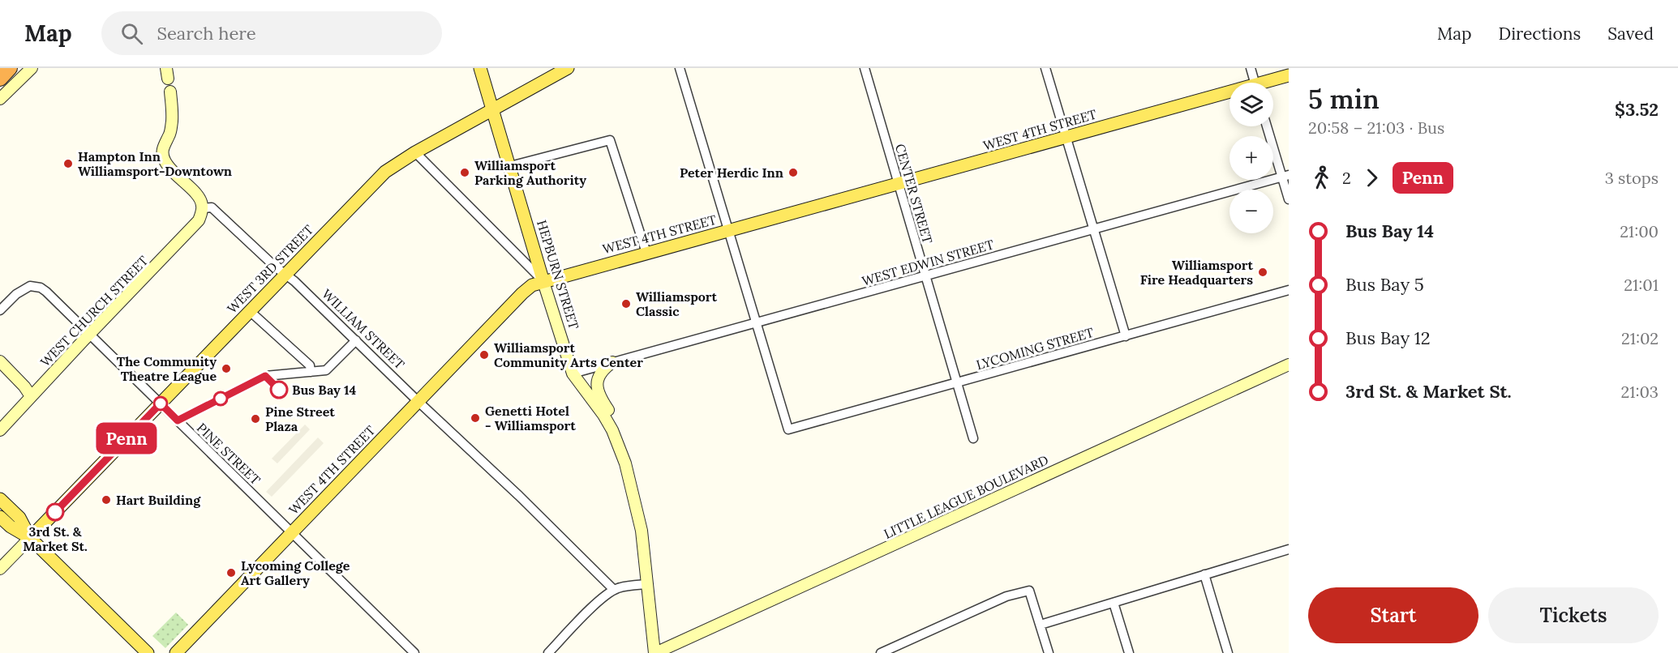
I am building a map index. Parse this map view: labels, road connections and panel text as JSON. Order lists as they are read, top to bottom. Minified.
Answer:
{"streets":{"main road":["WEST 4TH STREET","WEST 3RD STREET","HEPBURN STREET"],"street":["CENTER STREET","WEST EDWIN STREET","WEST CHURCH STREET","WILLIAM STREET","LYCOMING STREET","PINE STREET","LITTLE LEAGUE BOULEVARD"]},"crossings":[["WEST 4TH STREET","CENTER STREET"],["WEST 4TH STREET","HEPBURN STREET"],["WEST 4TH STREET","WILLIAM STREET"],["WEST 4TH STREET","PINE STREET"],["CENTER STREET","WEST EDWIN STREET"],["CENTER STREET","LYCOMING STREET"],["WEST EDWIN STREET","HEPBURN STREET"],["WEST EDWIN STREET","LYCOMING STREET"],["WEST 3RD STREET","HEPBURN STREET"],["WEST 3RD STREET","WILLIAM STREET"],["WEST 3RD STREET","PINE STREET"],["HEPBURN STREET","LITTLE LEAGUE BOULEVARD"],["WEST CHURCH STREET","WILLIAM STREET"],["WEST CHURCH STREET","PINE STREET"]],"places":["Hampton Inn Williamsport-Downtown","Williamsport Parking Authority","Peter Herdic Inn","Williamsport Fire Headquarters","Williamsport Classic","Williamsport Community Arts Center","The Community Theatre League","Bus Bay 14","Genetti Hotel - Williamsport","Pine Street Plaza","Hart Building","3rd St. & Market St.","Lycoming College Art Gallery"],"lines":["bus line Penn"],"page":{"header":"Map","search":"Search here","nav":["Map","Directions","Saved"],"on_map":"Penn","heading":["5 min","20:58 – 21:03 · Bus","$3.52"],"map_buttons":["+","−"],"legs":["2","Penn","3 stops"],"list":[{"name":"Bus Bay 14","value":"21:00"},{"name":"Bus Bay 5","value":"21:01"},{"name":"Bus Bay 12","value":"21:02"},{"name":"3rd St. & Market St.","value":"21:03"}],"buttons":["Start","Tickets"]}}
